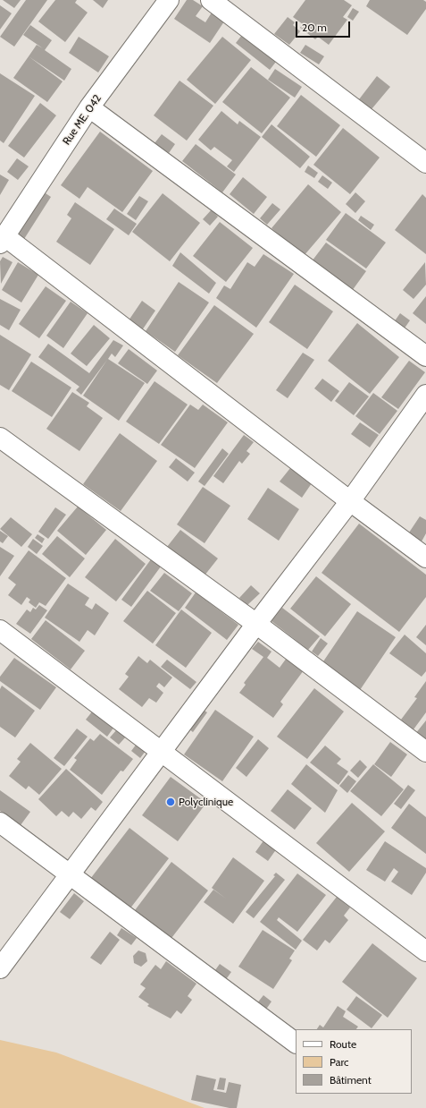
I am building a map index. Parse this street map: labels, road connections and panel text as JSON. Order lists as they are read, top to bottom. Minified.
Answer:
{"streets":{"street":["Rue ME. 042"]},"places":["Polyclinique"],"legend":["Route","Parc","Bâtiment"],"scale_bar":"20 m"}
